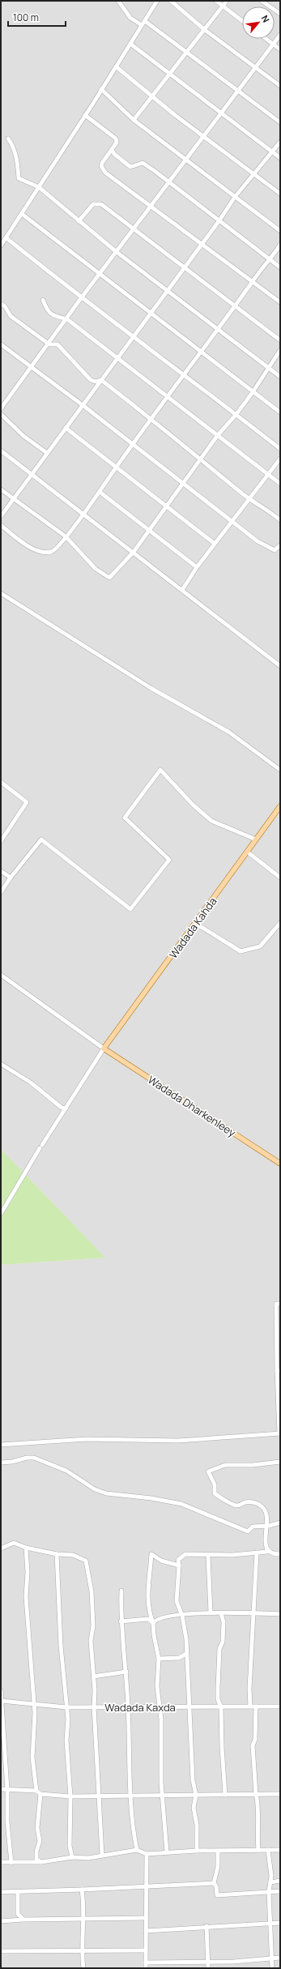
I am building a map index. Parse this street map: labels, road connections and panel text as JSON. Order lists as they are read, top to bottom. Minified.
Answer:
{"streets":{"main road":["Wadada Kahda","Wadada Dharkenleey"],"street":["Wadada Kaxda"]},"crossings":[["Wadada Kahda","Wadada Dharkenleey"]],"scale_bar":"100 m","north":"top right"}
